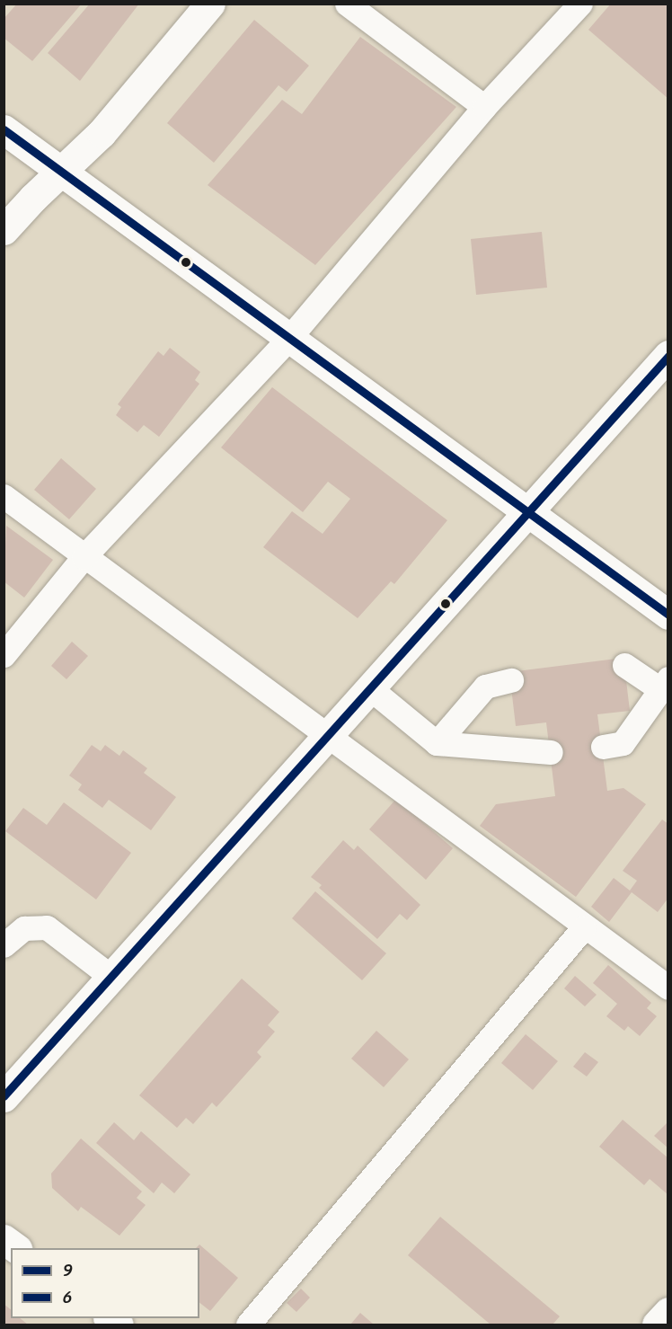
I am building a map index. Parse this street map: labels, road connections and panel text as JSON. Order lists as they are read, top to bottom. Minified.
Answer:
{"lines":["transit line 6","transit line 9"],"legend":["9","6"]}
